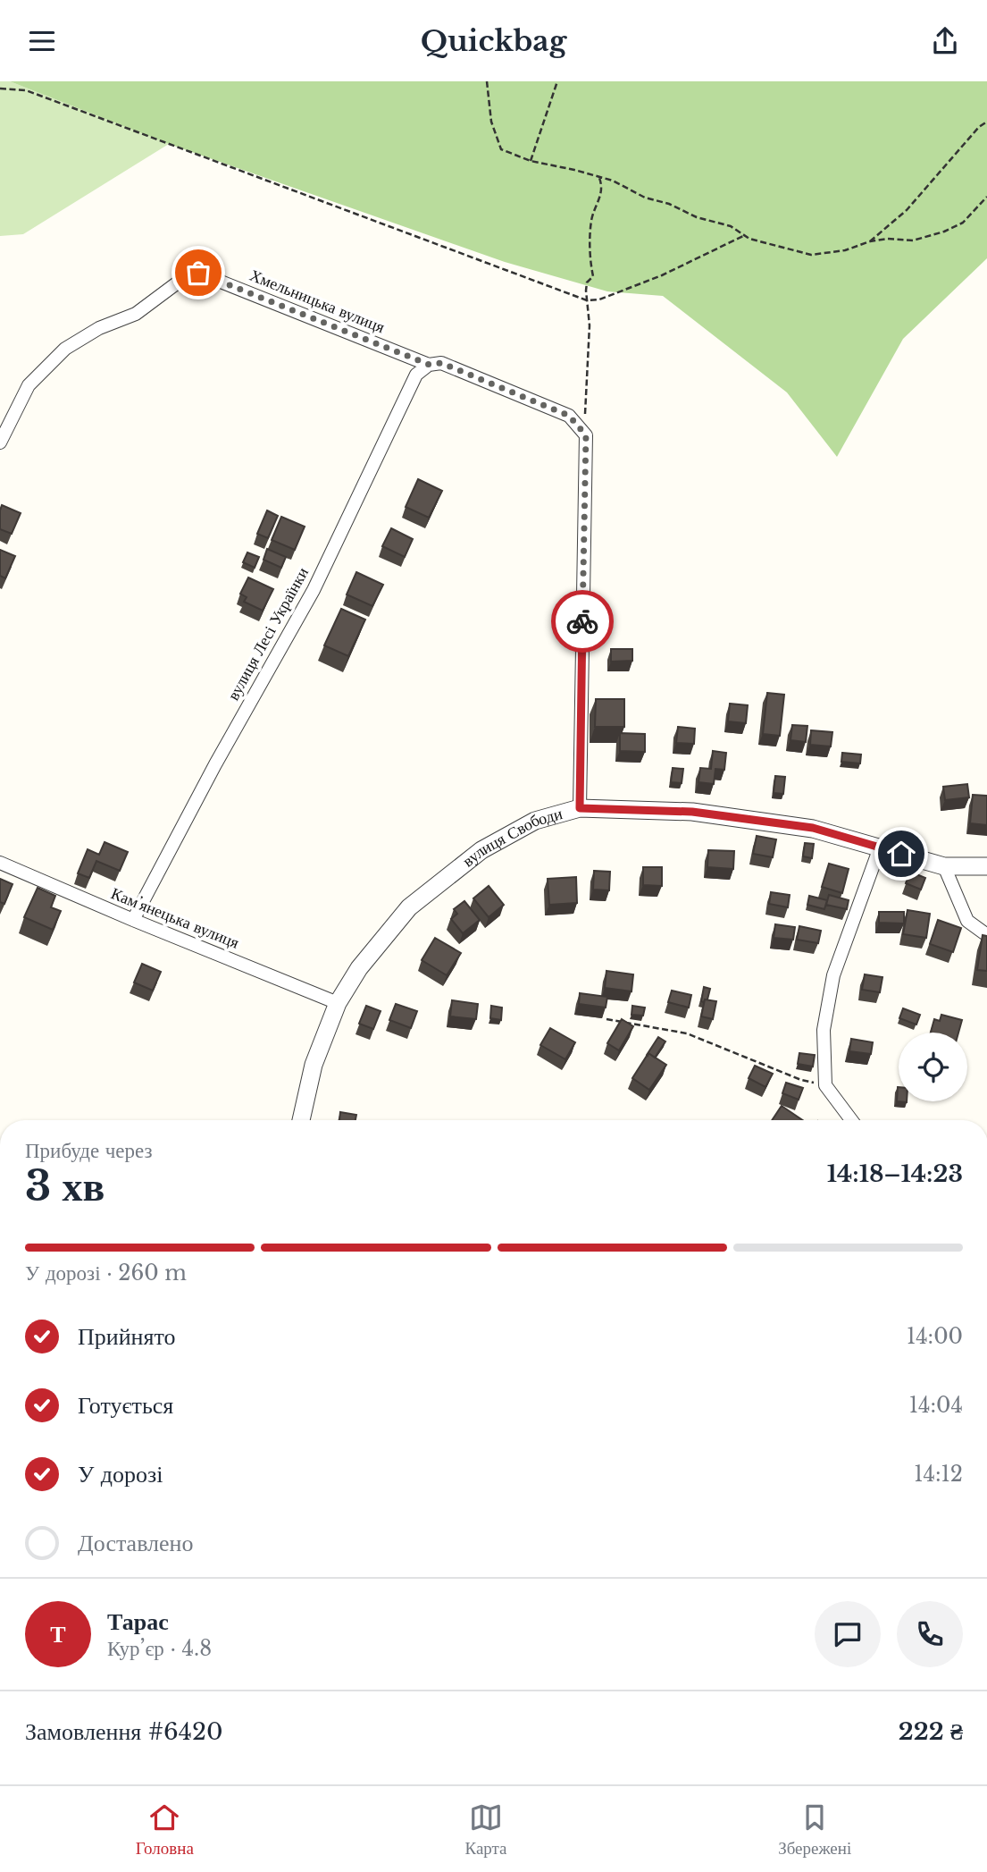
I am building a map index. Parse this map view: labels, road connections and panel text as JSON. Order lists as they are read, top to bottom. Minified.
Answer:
{"streets":{"street":["Хмельницька вулиця","вулиця Лесі Українки","вулиця Свободи","Камʼянецька вулиця"]},"crossings":[["Хмельницька вулиця","вулиця Лесі Українки"],["вулиця Лесі Українки","Камʼянецька вулиця"],["вулиця Свободи","Камʼянецька вулиця"]],"page":{"header":"Quickbag","heading":["3 хв","Прибуде через","14:18–14:23"],"panel":["Тарас","Кур’єр · 4.8","Замовлення #6420","222 ₴"],"bar":"У дорозі · 260 m","list":[["Прийнято","14:00"],["Готується","14:04"],["У дорозі","14:12"],"Доставлено"],"round":"Т","tabs":["Головна","Карта","Збережені"]}}
